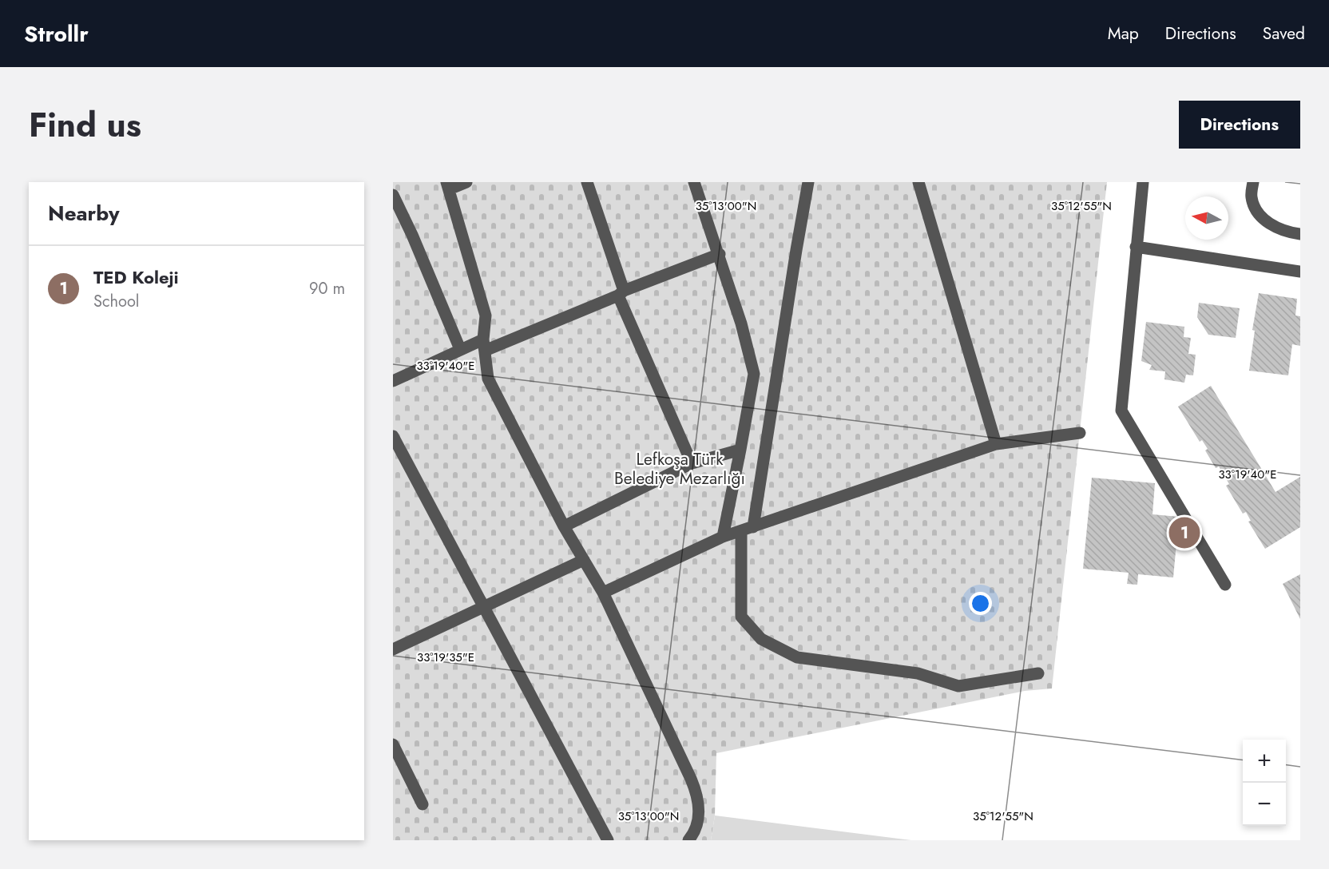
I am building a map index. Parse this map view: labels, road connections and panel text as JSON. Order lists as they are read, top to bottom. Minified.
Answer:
{"parks":["Lefkoşa Türk Belediye Mezarlığı"],"north":"left","page":{"header":"Strollr","nav":["Map","Directions","Saved"],"title":"Find us","buttons":"Directions","heading":"Nearby","list":[{"mark":"1","name":"TED Koleji","note":"School","value":"90 m"}],"pins":"1","map_buttons":["+","−"]},"coordinates":["35°13'00\"N","35°12'55\"N","33°19'40\"E","33°19'35\"E"]}
